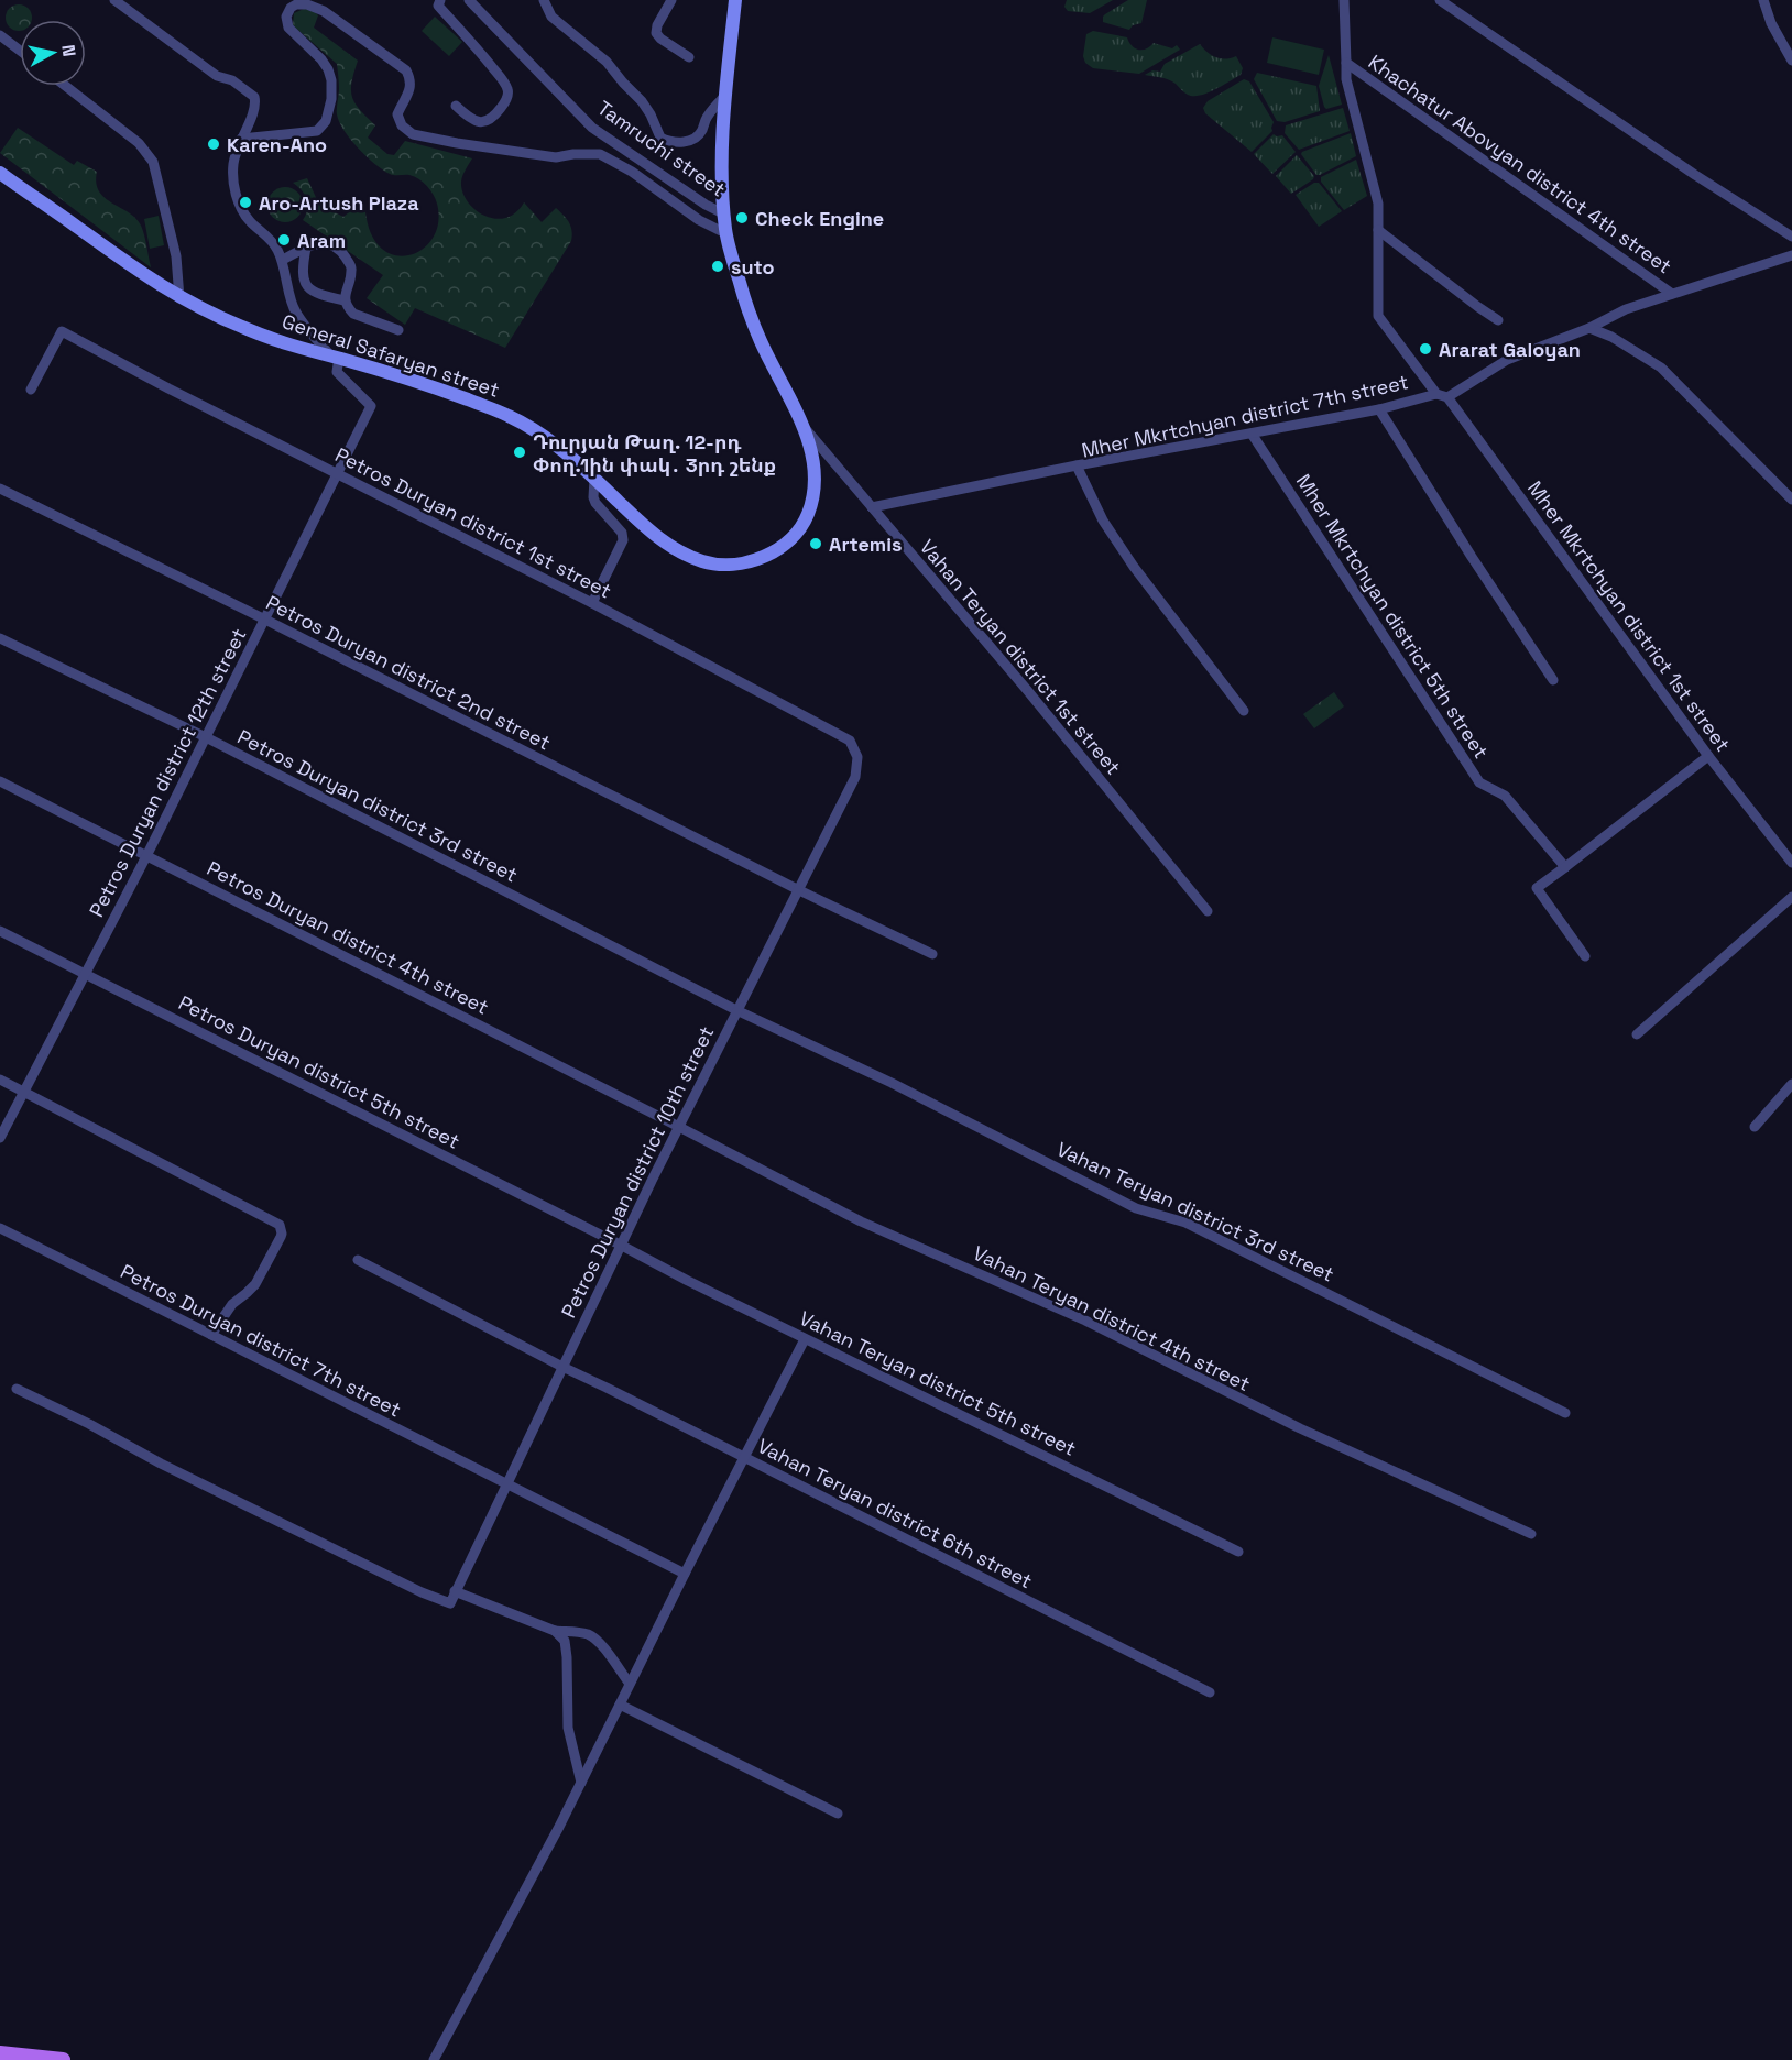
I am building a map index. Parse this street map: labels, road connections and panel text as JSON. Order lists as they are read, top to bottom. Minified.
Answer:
{"streets":{"main road":["General Safaryan street"],"street":["Tamruchi street","Khachatur Abovyan district 4th street","Mher Mkrtchyan district 7th street","Petros Duryan district 1st street","Mher Mkrtchyan district 5th street","Mher Mkrtchyan district 1st street","Vahan Teryan district 1st street","Petros Duryan district 2nd street","Petros Duryan district 12th street","Petros Duryan district 3rd street","Petros Duryan district 4th street","Petros Duryan district 5th street","Petros Duryan district 10th street","Vahan Teryan district 3rd street","Vahan Teryan district 4th street","Petros Duryan district 7th street","Vahan Teryan district 5th street","Vahan Teryan district 6th street"]},"crossings":[["Tamruchi street","General Safaryan street"],["Khachatur Abovyan district 4th street","Mher Mkrtchyan district 7th street"],["Khachatur Abovyan district 4th street","Mher Mkrtchyan district 1st street"],["General Safaryan street","Vahan Teryan district 1st street"],["General Safaryan street","Petros Duryan district 12th street"],["Mher Mkrtchyan district 7th street","Mher Mkrtchyan district 5th street"],["Mher Mkrtchyan district 7th street","Mher Mkrtchyan district 1st street"],["Petros Duryan district 1st street","Petros Duryan district 12th street"],["Petros Duryan district 1st street","Petros Duryan district 10th street"],["Petros Duryan district 2nd street","Petros Duryan district 12th street"],["Petros Duryan district 2nd street","Petros Duryan district 10th street"],["Petros Duryan district 12th street","Petros Duryan district 3rd street"],["Petros Duryan district 12th street","Petros Duryan district 4th street"],["Petros Duryan district 12th street","Petros Duryan district 5th street"],["Petros Duryan district 3rd street","Petros Duryan district 10th street"],["Petros Duryan district 3rd street","Vahan Teryan district 3rd street"],["Petros Duryan district 4th street","Petros Duryan district 10th street"],["Petros Duryan district 4th street","Vahan Teryan district 4th street"],["Petros Duryan district 5th street","Petros Duryan district 10th street"],["Petros Duryan district 5th street","Vahan Teryan district 5th street"],["Petros Duryan district 10th street","Vahan Teryan district 3rd street"],["Petros Duryan district 10th street","Vahan Teryan district 4th street"],["Petros Duryan district 10th street","Petros Duryan district 7th street"],["Petros Duryan district 10th street","Vahan Teryan district 5th street"],["Petros Duryan district 10th street","Vahan Teryan district 6th street"]],"places":["Karen-Ano","Aro-Artush Plaza","Check Engine","Aram","suto","Ararat Galoyan","Դուրյան Թաղ. 12-րդ Փող.1ին փակ․ 3րդ շենք","Artemis"],"north":"right"}
